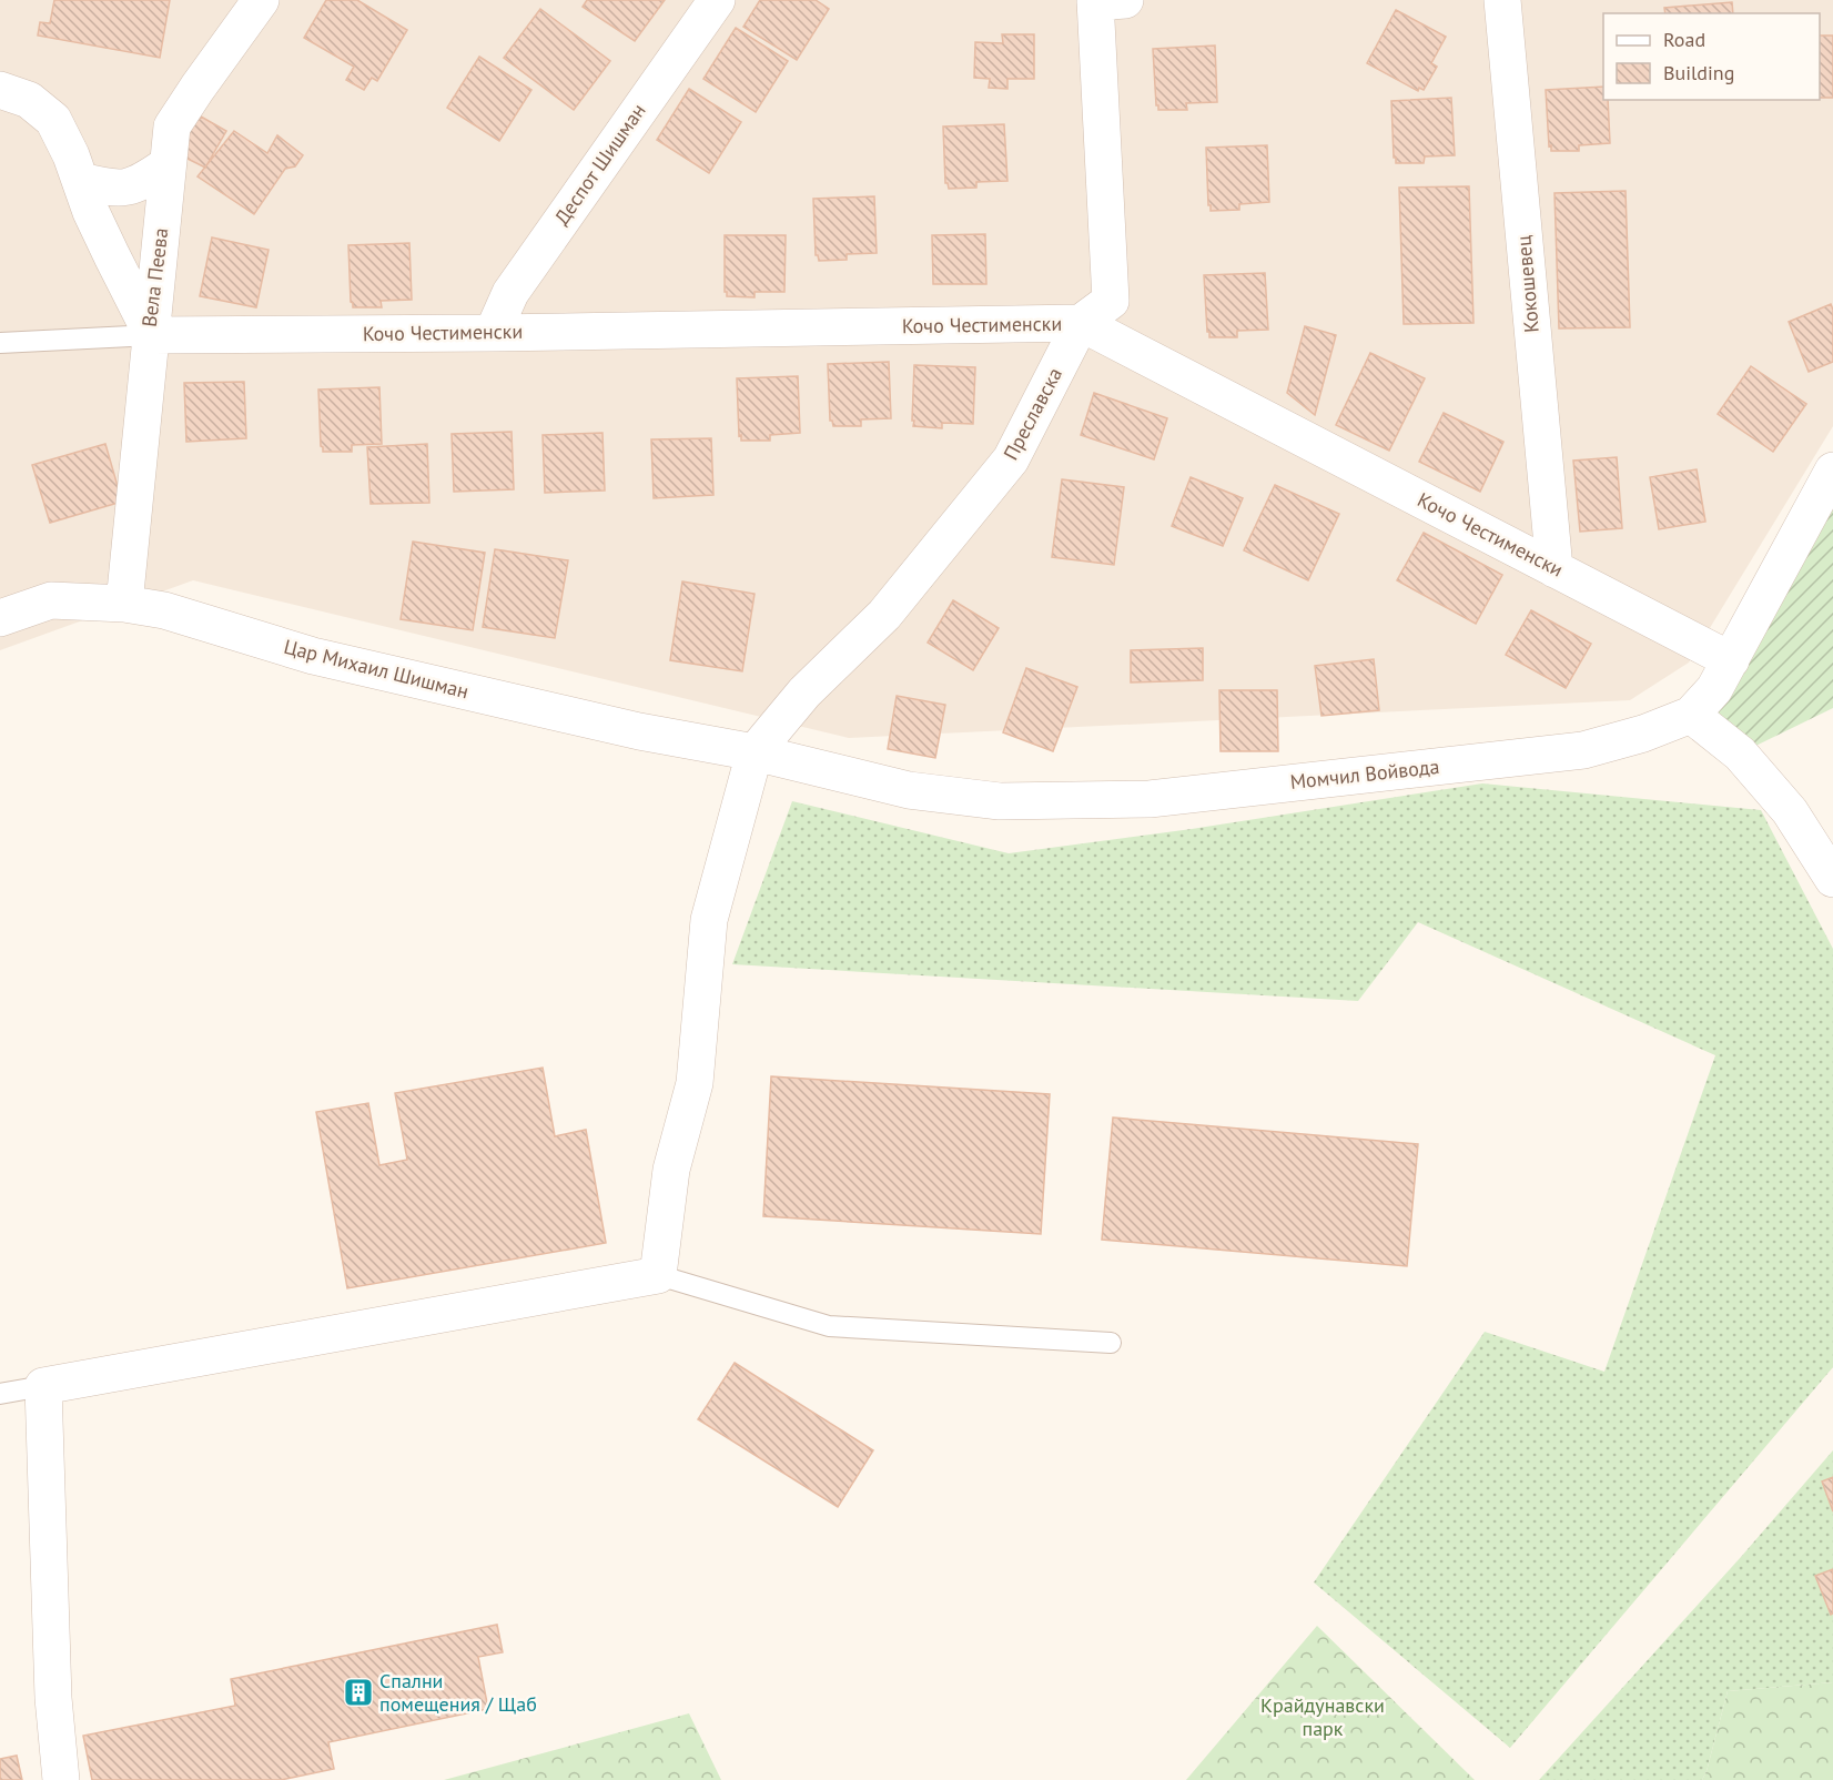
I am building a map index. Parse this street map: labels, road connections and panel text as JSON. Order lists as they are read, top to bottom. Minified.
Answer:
{"streets":{"street":["Деспот Шишман","Вела Пеева","Кокошевец","Кочо Честименски","Преславска","Цар Михаил Шишман","Момчил Войвода"]},"crossings":[["Деспот Шишман","Кочо Честименски"],["Вела Пеева","Кочо Честименски"],["Кокошевец","Кочо Честименски"],["Кочо Честименски","Преславска"],["Кочо Честименски","Момчил Войвода"],["Преславска","Цар Михаил Шишман"],["Преславска","Момчил Войвода"],["Цар Михаил Шишман","Момчил Войвода"]],"parks":["Крайдунавски парк"],"places":{"building":["Спални помещения / Щаб"]},"legend":["Road","Building"]}
